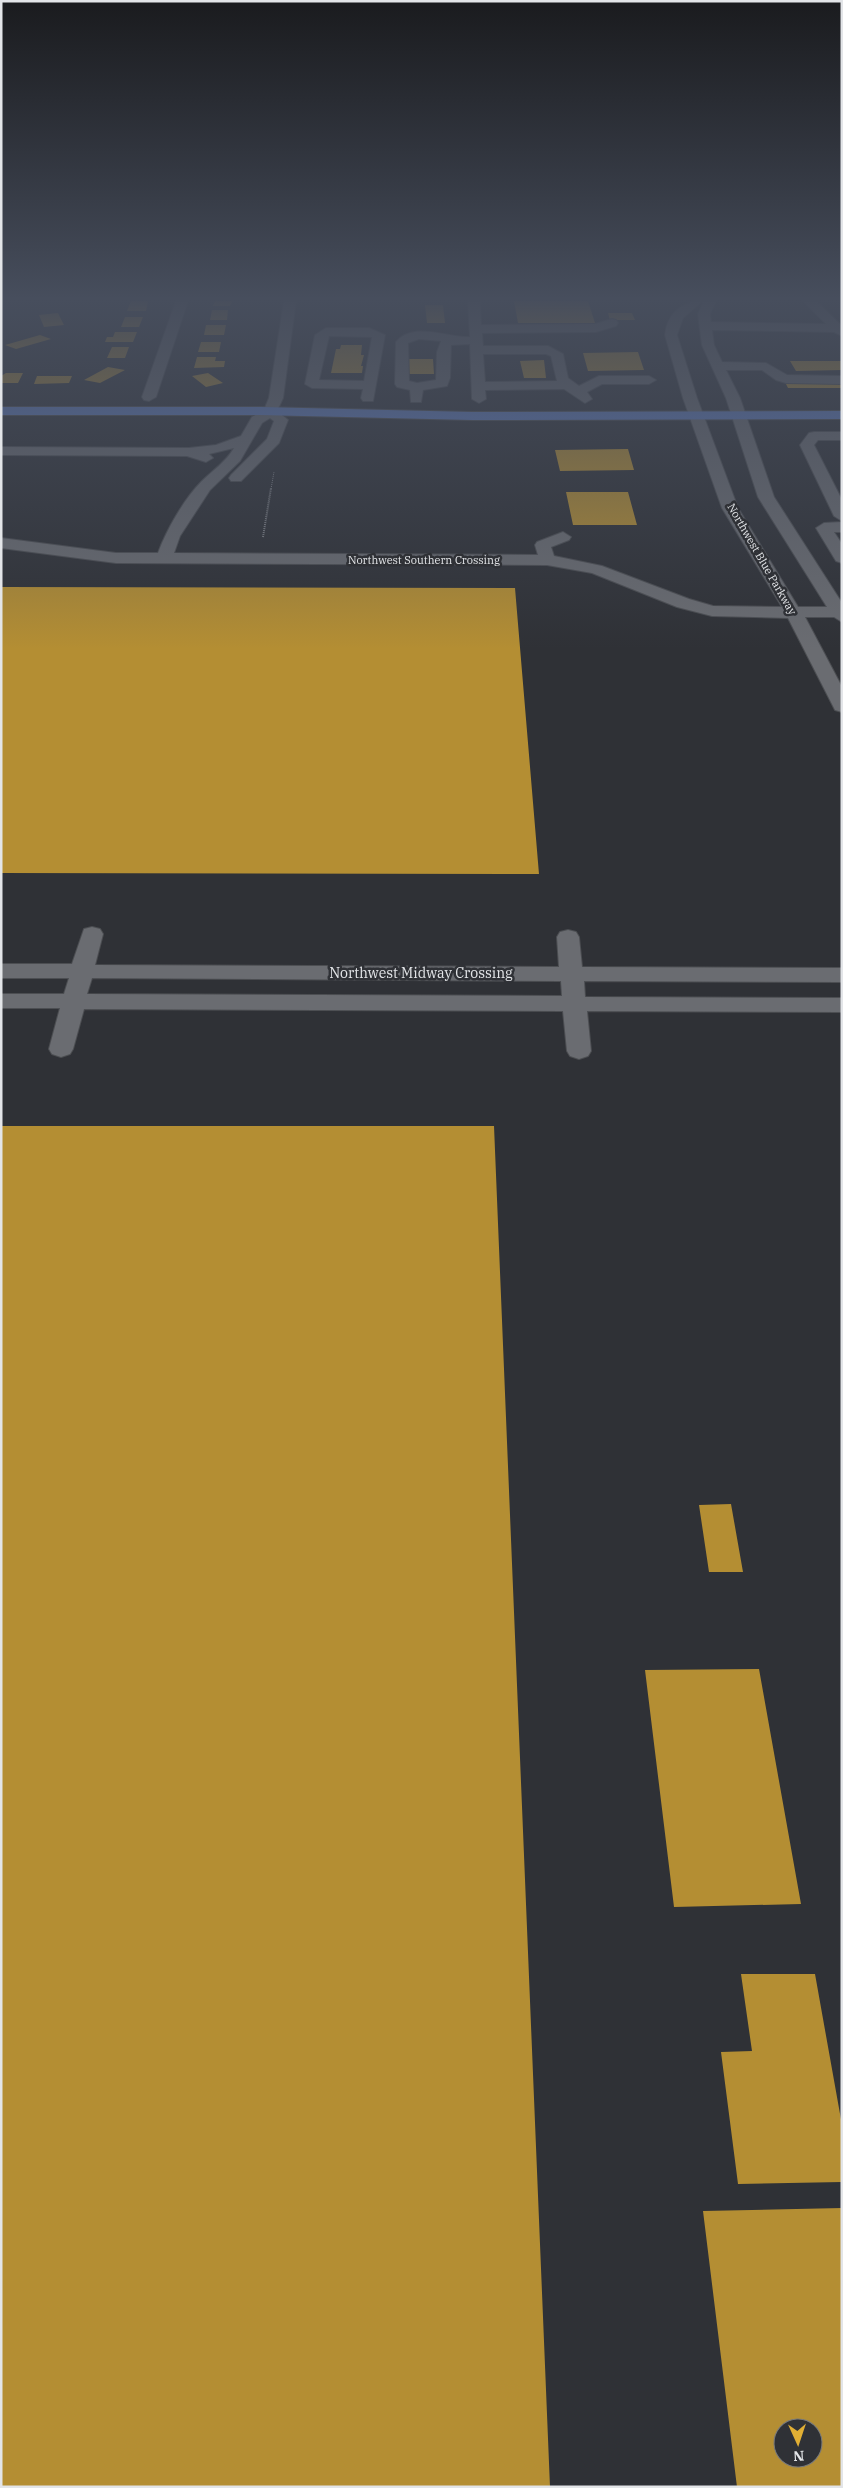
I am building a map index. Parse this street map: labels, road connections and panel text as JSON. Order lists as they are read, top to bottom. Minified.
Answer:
{"streets":{"street":["Northwest Blue Parkway","Northwest Southern Crossing","Northwest Midway Crossing"]},"crossings":[["Northwest Blue Parkway","Northwest Southern Crossing"]],"north":"bottom"}
